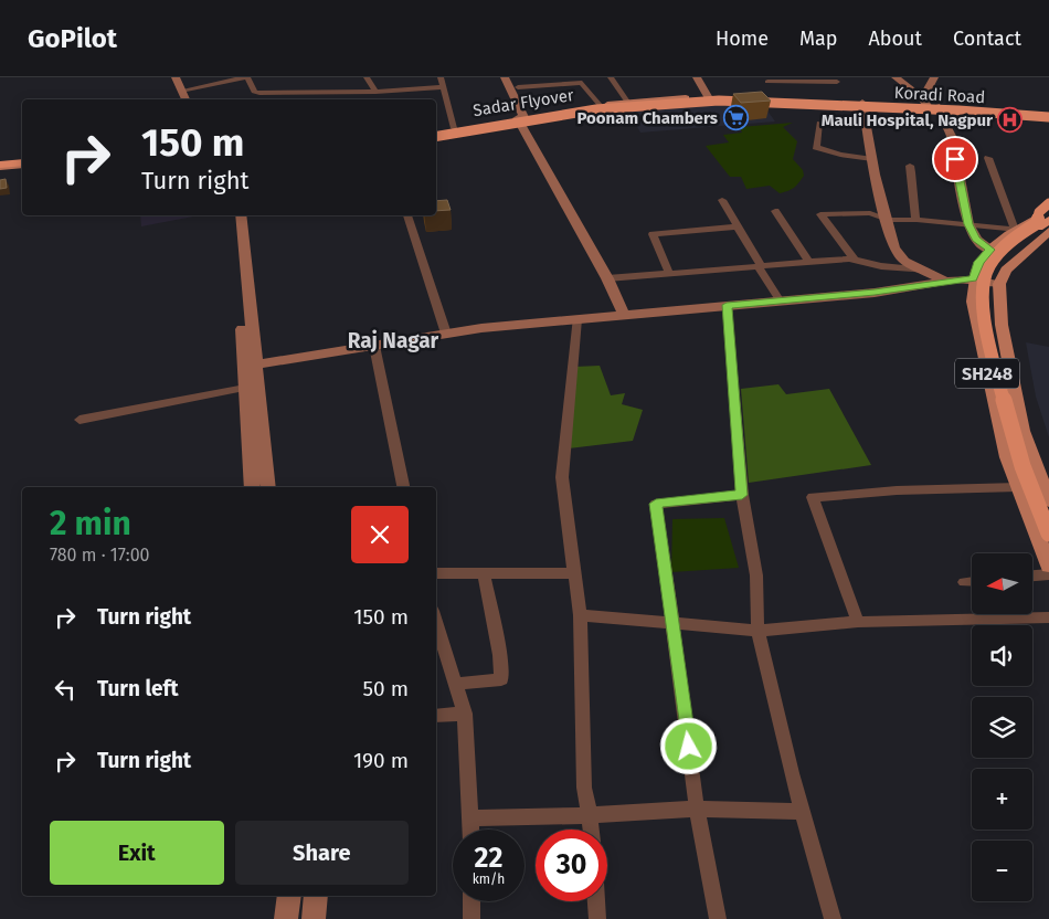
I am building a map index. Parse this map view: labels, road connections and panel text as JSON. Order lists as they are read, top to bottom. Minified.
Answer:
{"streets":{"highway":["Sadar Flyover"],"main road":["Koradi Road","SH248"]},"crossings":[["Koradi Road","Sadar Flyover"]],"districts":["Raj Nagar"],"places":{"supermarket":["Poonam Chambers"],"hospital":["Mauli Hospital, Nagpur"]},"north":"left","page":{"header":"GoPilot","nav":["Home","Map","About","Contact"],"turn":["150 m","Turn right"],"heading":["2 min","780 m · 17:00"],"map_buttons":["+","−"],"list":[{"name":"Turn right","value":"150 m"},{"name":"Turn left","value":"50 m"},{"name":"Turn right","value":"190 m"}],"buttons":["Exit","Share"],"speed":"22 km/h","limit":"30"}}
